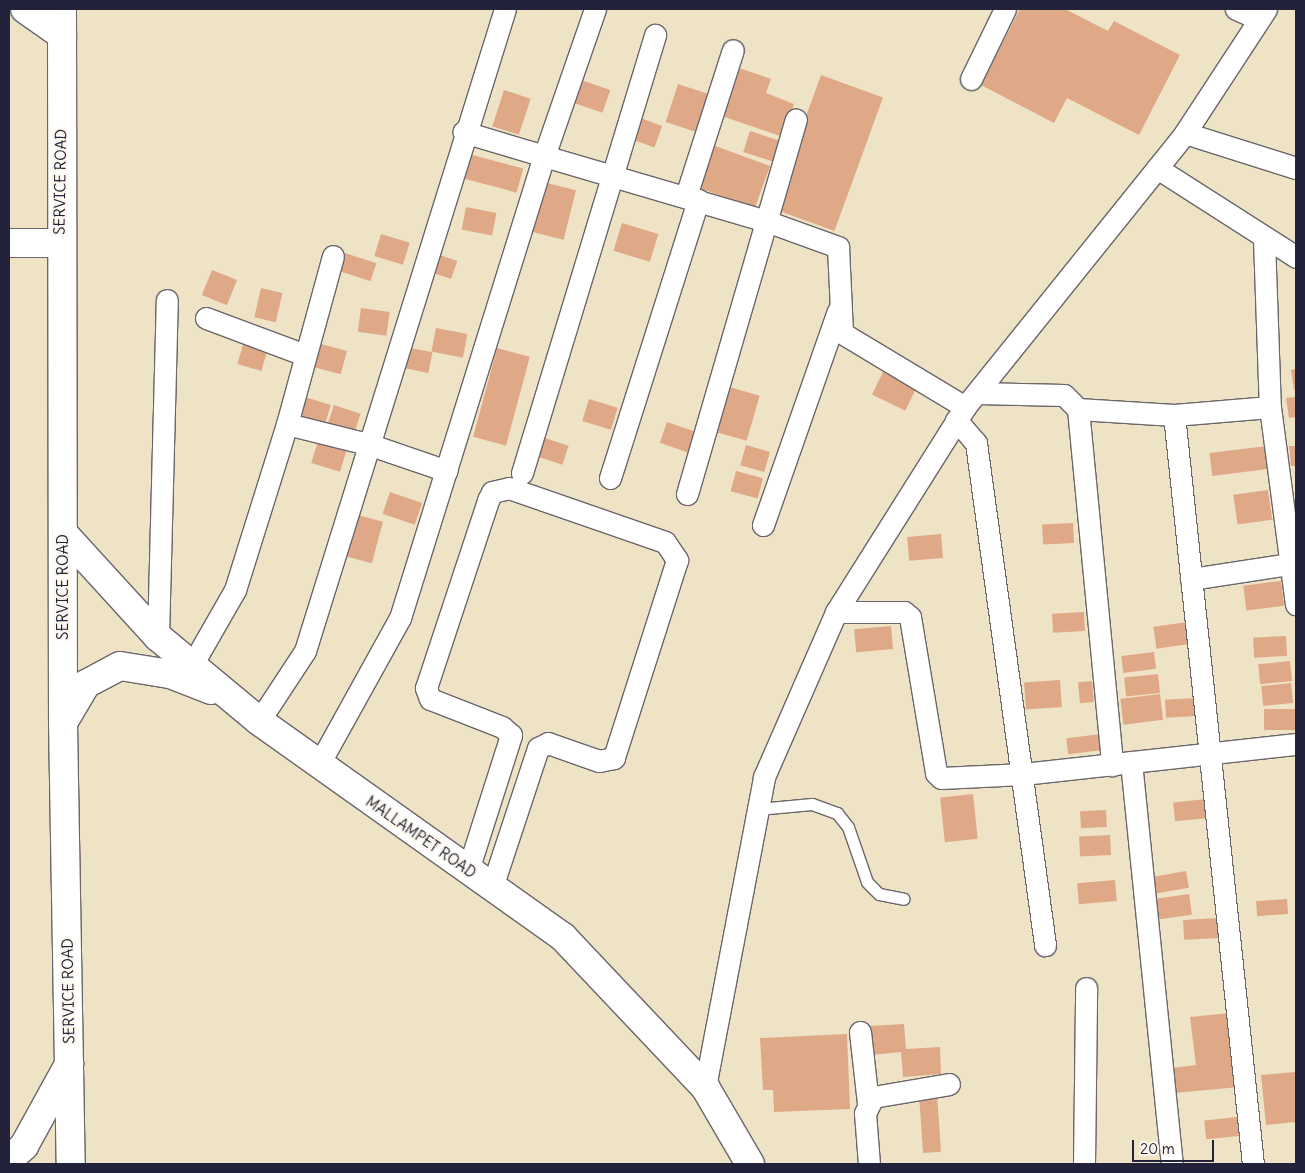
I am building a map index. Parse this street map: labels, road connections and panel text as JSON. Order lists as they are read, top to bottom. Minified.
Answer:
{"streets":{"main road":["SERVICE ROAD","MALLAMPET ROAD"]},"crossings":[["SERVICE ROAD","MALLAMPET ROAD"]],"scale_bar":"20 m"}
